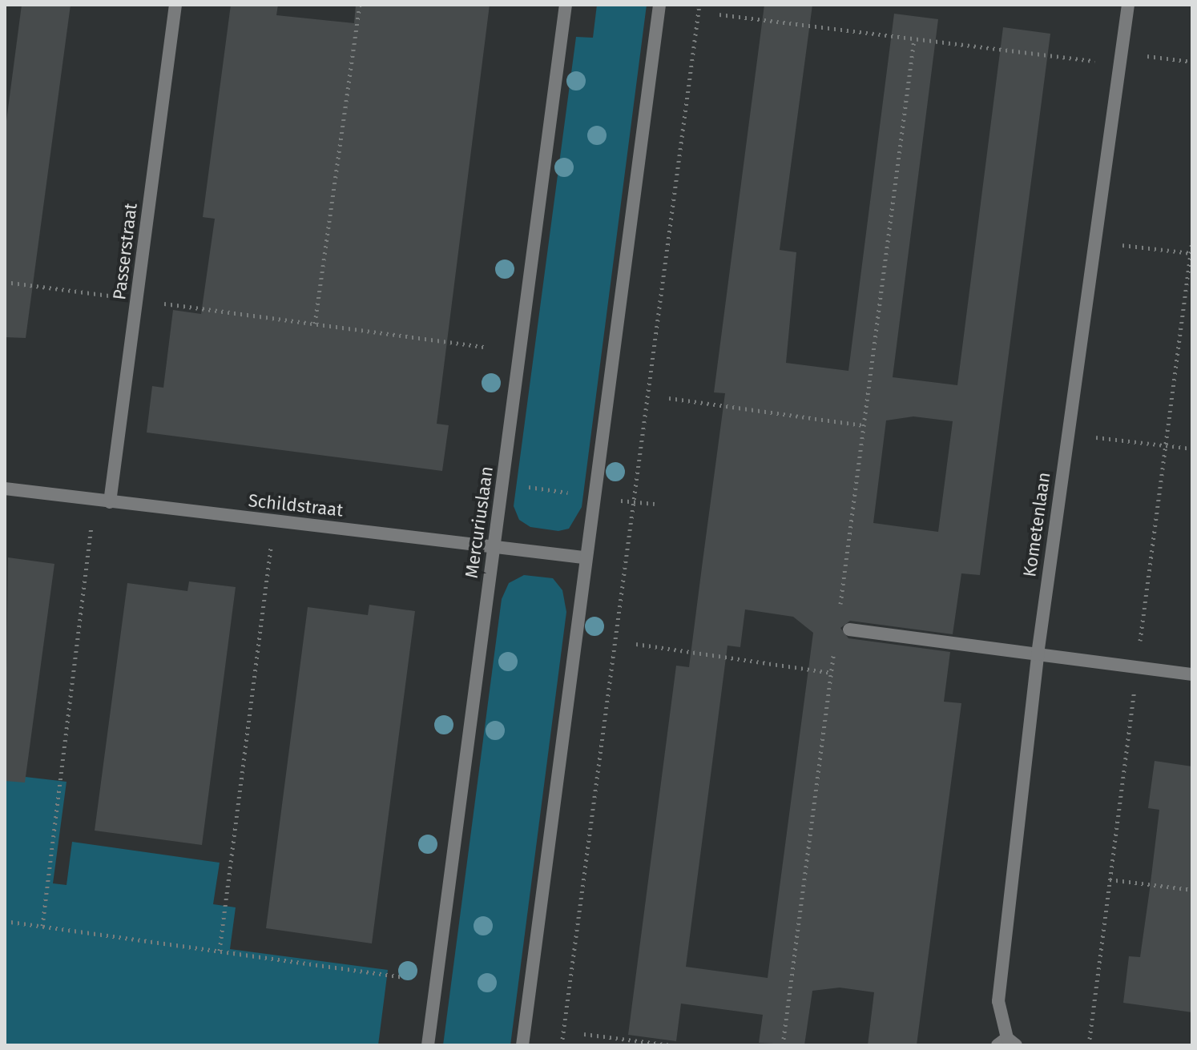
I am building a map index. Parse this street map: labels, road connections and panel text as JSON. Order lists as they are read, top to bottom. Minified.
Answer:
{"streets":{"street":["Passerstraat","Schildstraat","Mercuriuslaan","Kometenlaan"]},"crossings":[["Passerstraat","Schildstraat"],["Schildstraat","Mercuriuslaan"]]}
